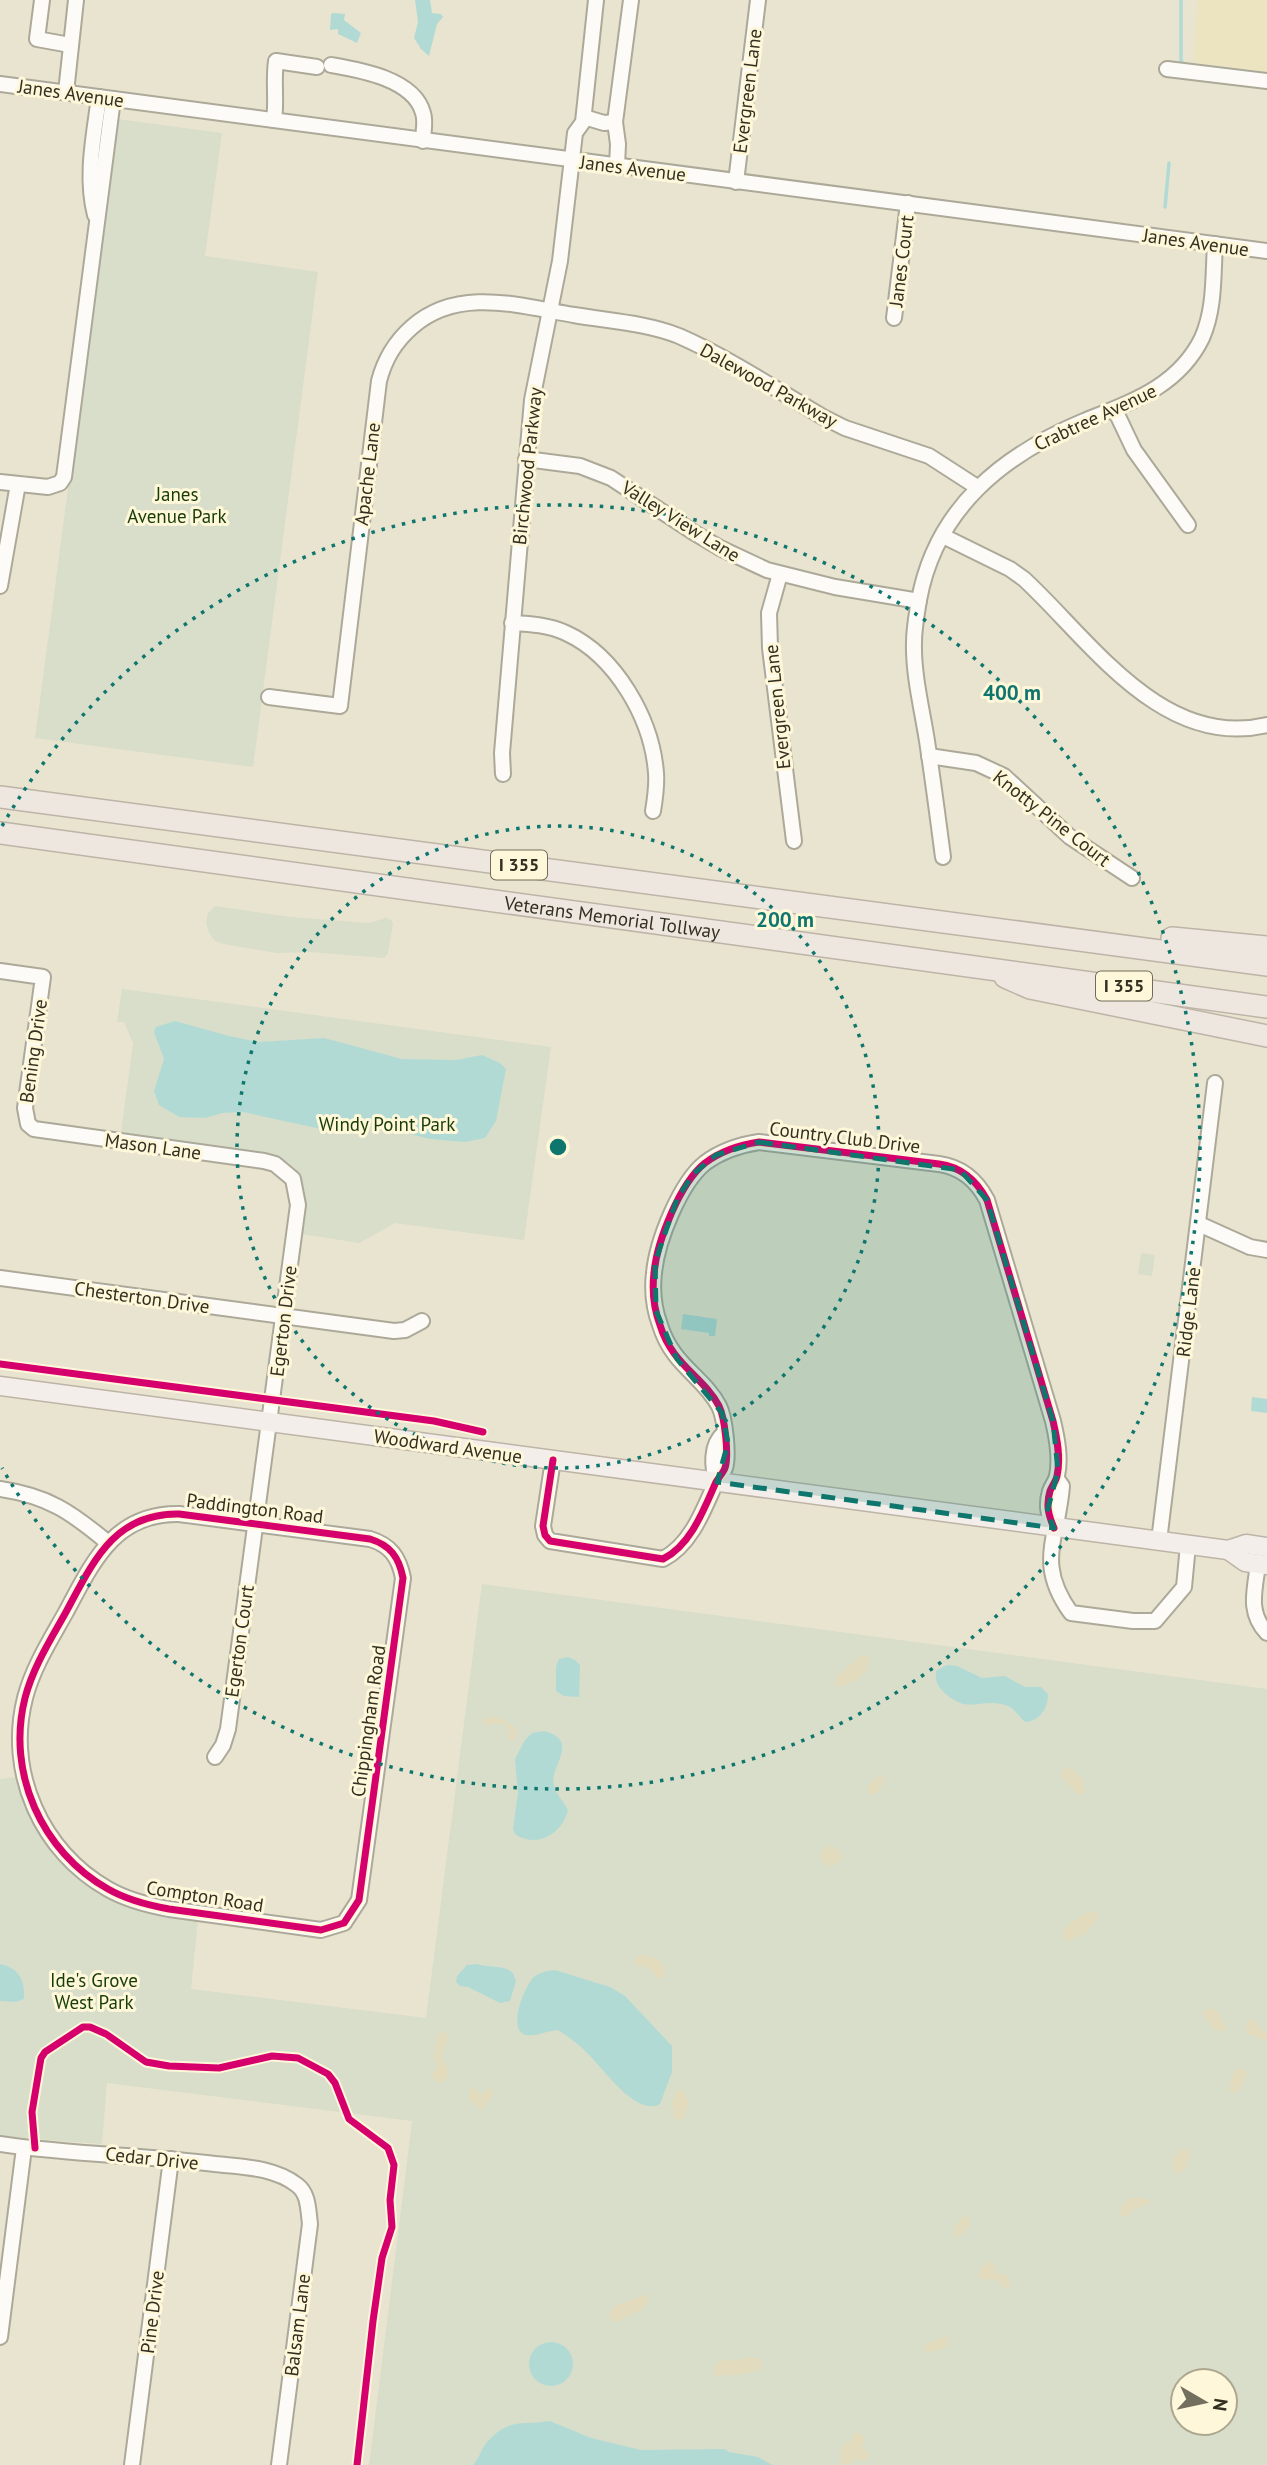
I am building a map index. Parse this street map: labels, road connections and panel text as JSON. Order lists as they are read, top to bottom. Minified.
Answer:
{"streets":{"highway":["I 355","Veterans Memorial Tollway"],"main road":["Woodward Avenue"],"street":["Evergreen Lane","Janes Avenue","Janes Court","Dalewood Parkway","Crabtree Avenue","Birchwood Parkway","Apache Lane","Valley View Lane","Knotty Pine Court","Bening Drive","Country Club Drive","Mason Lane","Chesterton Drive","Ridge Lane","Egerton Drive","Paddington Road","Egerton Court","Chippingham Road","Compton Road","Cedar Drive","Pine Drive","Balsam Lane"]},"crossings":[["Evergreen Lane","Janes Avenue"],["Evergreen Lane","Valley View Lane"],["Janes Avenue","Janes Court"],["Janes Avenue","Crabtree Avenue"],["Janes Avenue","Birchwood Parkway"],["Dalewood Parkway","Crabtree Avenue"],["Dalewood Parkway","Birchwood Parkway"],["Dalewood Parkway","Apache Lane"],["Crabtree Avenue","Valley View Lane"],["Crabtree Avenue","Knotty Pine Court"],["Birchwood Parkway","Apache Lane"],["Birchwood Parkway","Valley View Lane"],["Bening Drive","Mason Lane"],["Country Club Drive","Woodward Avenue"],["Mason Lane","Egerton Drive"],["Chesterton Drive","Egerton Drive"],["Ridge Lane","Woodward Avenue"],["Egerton Drive","Woodward Avenue"],["Egerton Drive","Paddington Road"],["Egerton Drive","Egerton Court"],["Paddington Road","Egerton Court"],["Paddington Road","Chippingham Road"],["Paddington Road","Compton Road"],["Chippingham Road","Compton Road"],["Cedar Drive","Pine Drive"],["Cedar Drive","Balsam Lane"]],"parks":["Janes Avenue Park","Windy Point Park","Ide's Grove West Park"],"north":"right","rings":["400 m","200 m"]}
